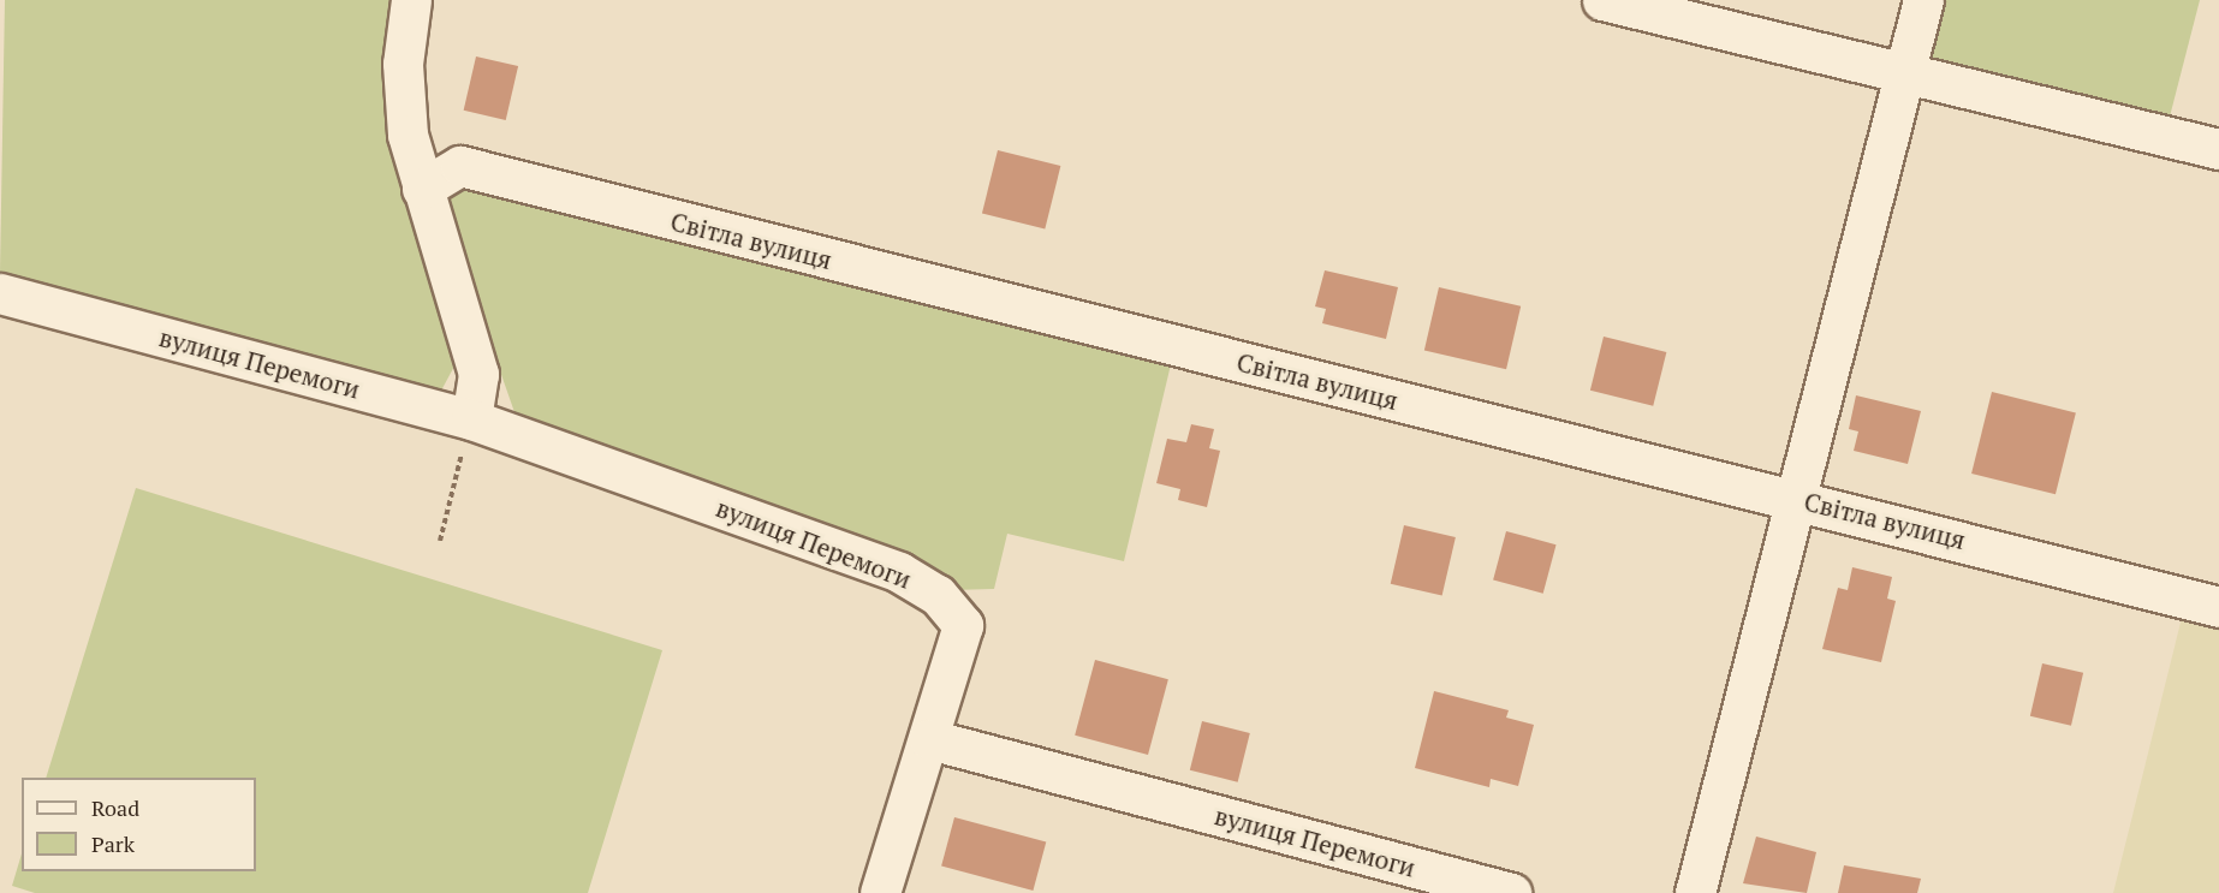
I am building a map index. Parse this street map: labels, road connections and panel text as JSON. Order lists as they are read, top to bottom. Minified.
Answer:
{"streets":{"street":["Світла вулиця","вулиця Перемоги"]},"legend":["Road","Park"]}
